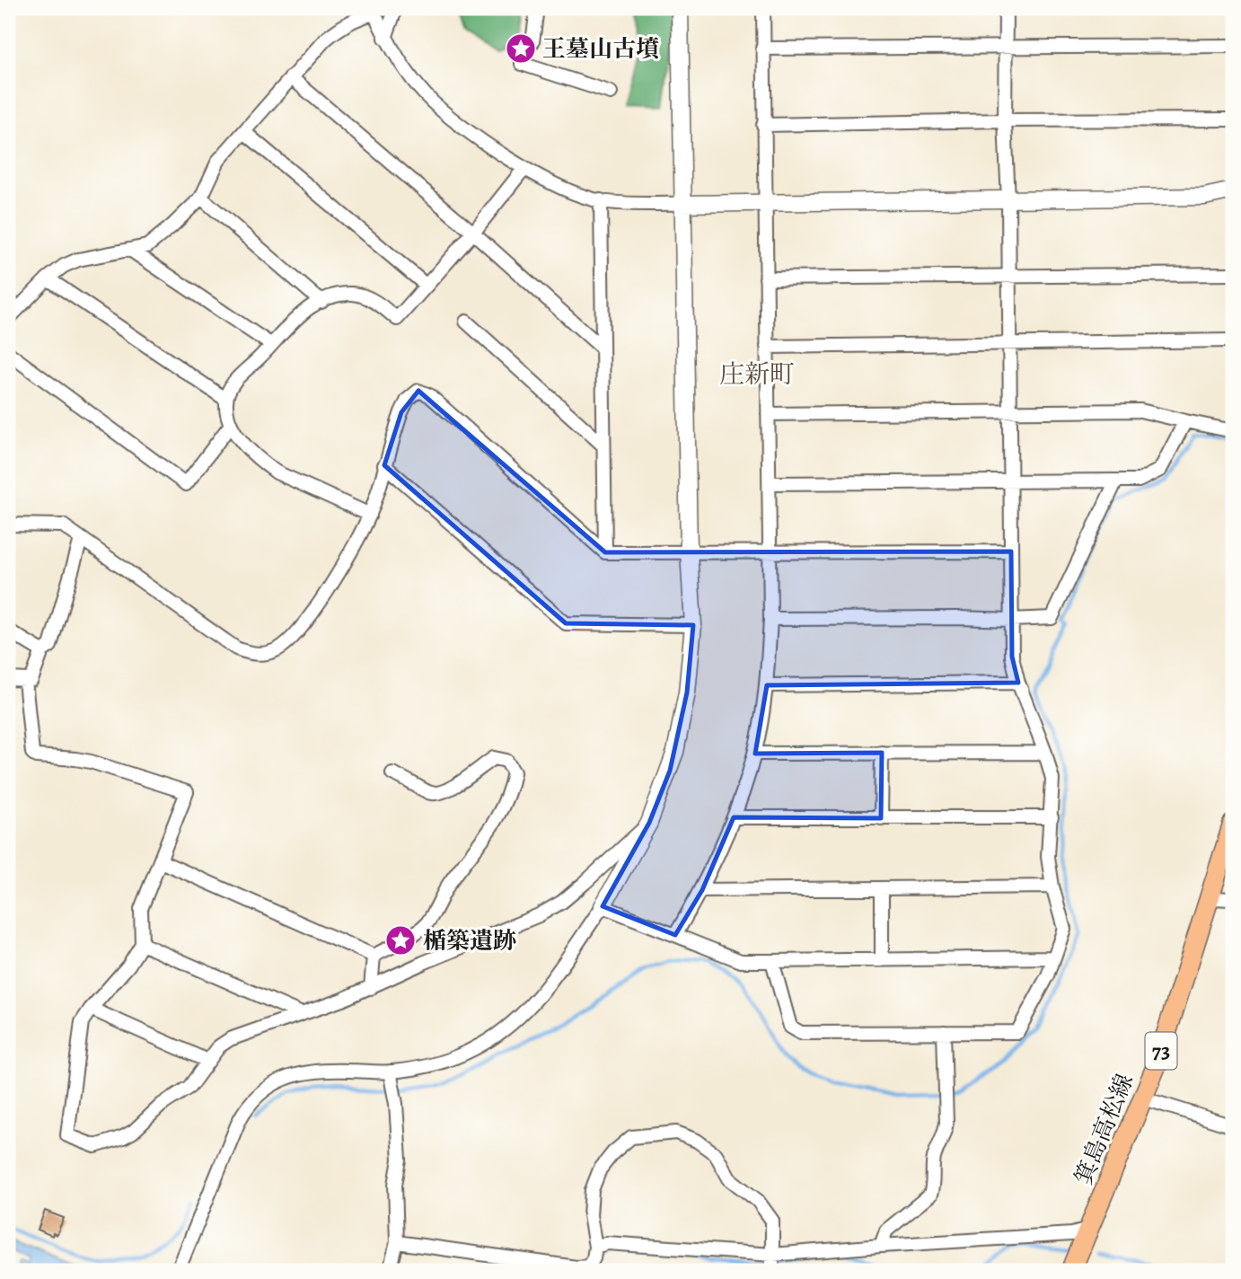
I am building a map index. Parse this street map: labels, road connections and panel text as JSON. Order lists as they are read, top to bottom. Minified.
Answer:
{"streets":{"main road":["73","箕島高松線"]},"districts":["庄新町"],"places":{"place":["王墓山古墳","楯築遺跡"]}}
